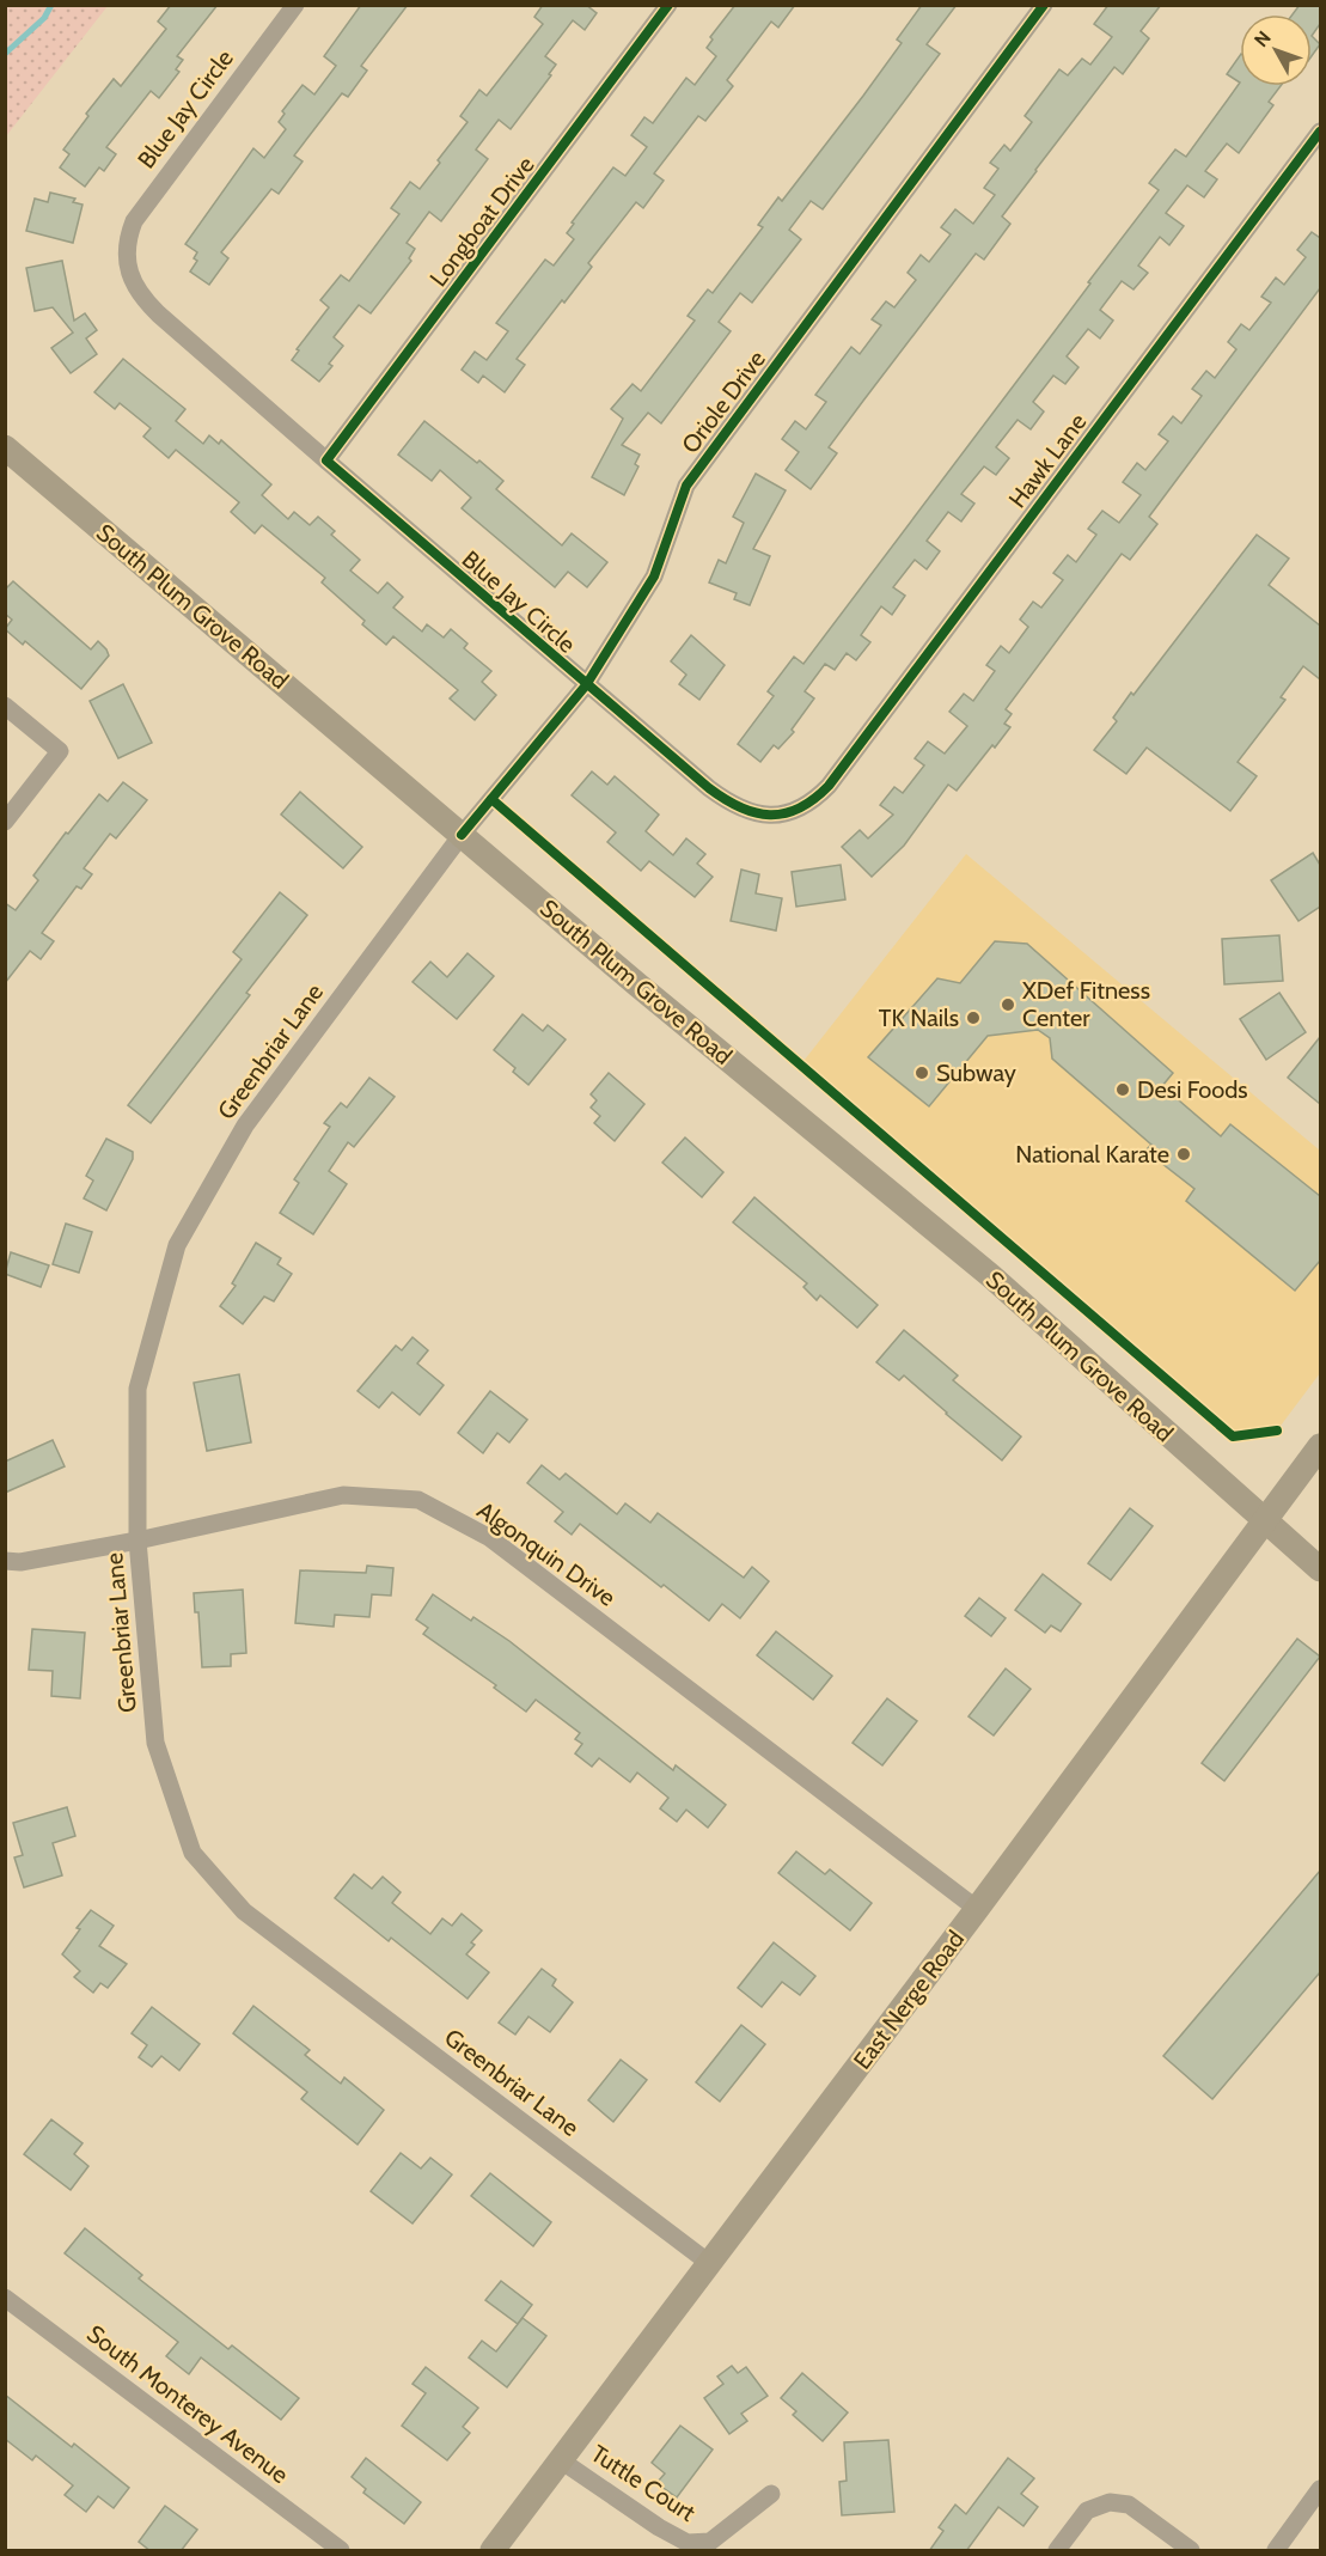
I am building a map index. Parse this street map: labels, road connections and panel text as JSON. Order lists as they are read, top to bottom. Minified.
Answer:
{"streets":{"street":["Blue Jay Circle","Longboat Drive","Oriole Drive","Hawk Lane","South Plum Grove Road","Greenbriar Lane","Algonquin Drive","East Nerge Road","South Monterey Avenue","Tuttle Court"]},"crossings":[["Blue Jay Circle","Longboat Drive"],["Blue Jay Circle","Oriole Drive"],["Blue Jay Circle","Hawk Lane"],["Oriole Drive","South Plum Grove Road"],["Oriole Drive","Greenbriar Lane"],["South Plum Grove Road","Greenbriar Lane"],["South Plum Grove Road","East Nerge Road"],["Greenbriar Lane","Algonquin Drive"],["Greenbriar Lane","East Nerge Road"],["Algonquin Drive","East Nerge Road"],["East Nerge Road","Tuttle Court"]],"places":["XDef Fitness Center","TK Nails","Subway","Desi Foods","National Karate"],"north":"top left"}
